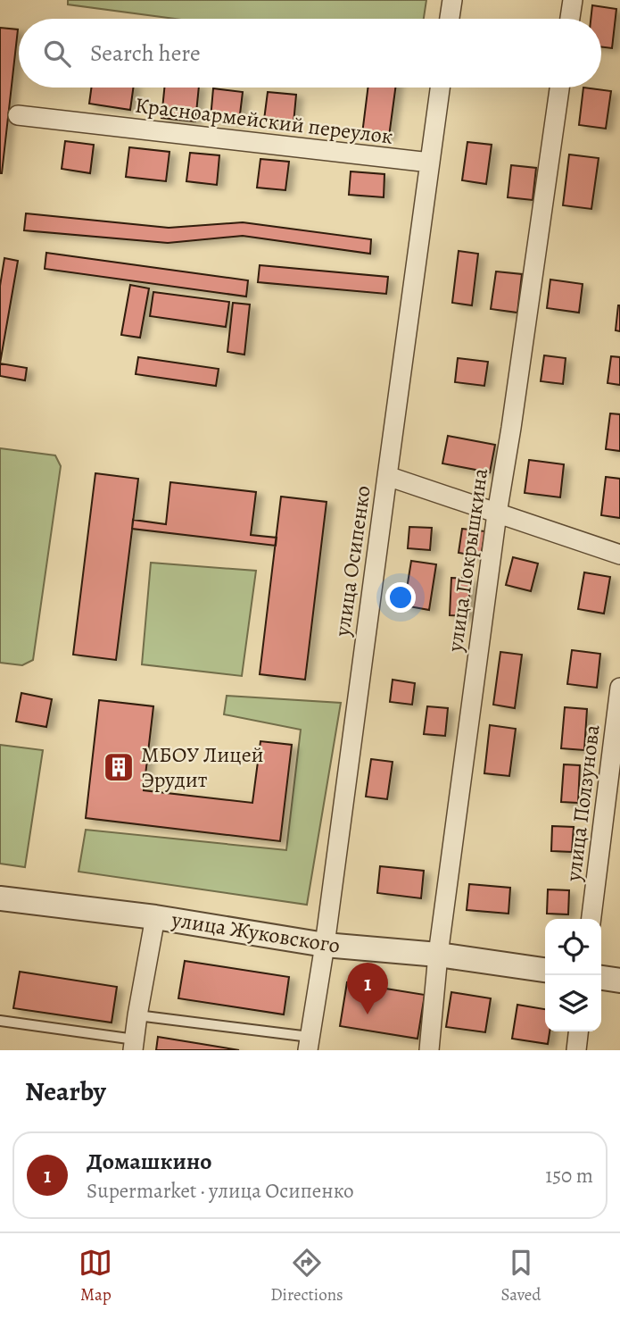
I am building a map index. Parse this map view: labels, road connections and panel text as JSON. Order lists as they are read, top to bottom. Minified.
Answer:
{"streets":{"street":["Красноармейский переулок","улица Покрышкина","улица Осипенко","улица Ползунова","улица Жуковского"]},"crossings":[["Красноармейский переулок","улица Осипенко"],["улица Покрышкина","улица Жуковского"],["улица Осипенко","улица Жуковского"]],"places":{"building":["МБОУ Лицей Эрудит"]},"page":{"search":"Search here","pins":"1","heading":"Nearby","list":[{"mark":"1","name":"Домашкино","note":"Supermarket · улица Осипенко","value":"150 m"}],"nav":["Map","Directions","Saved"]}}
